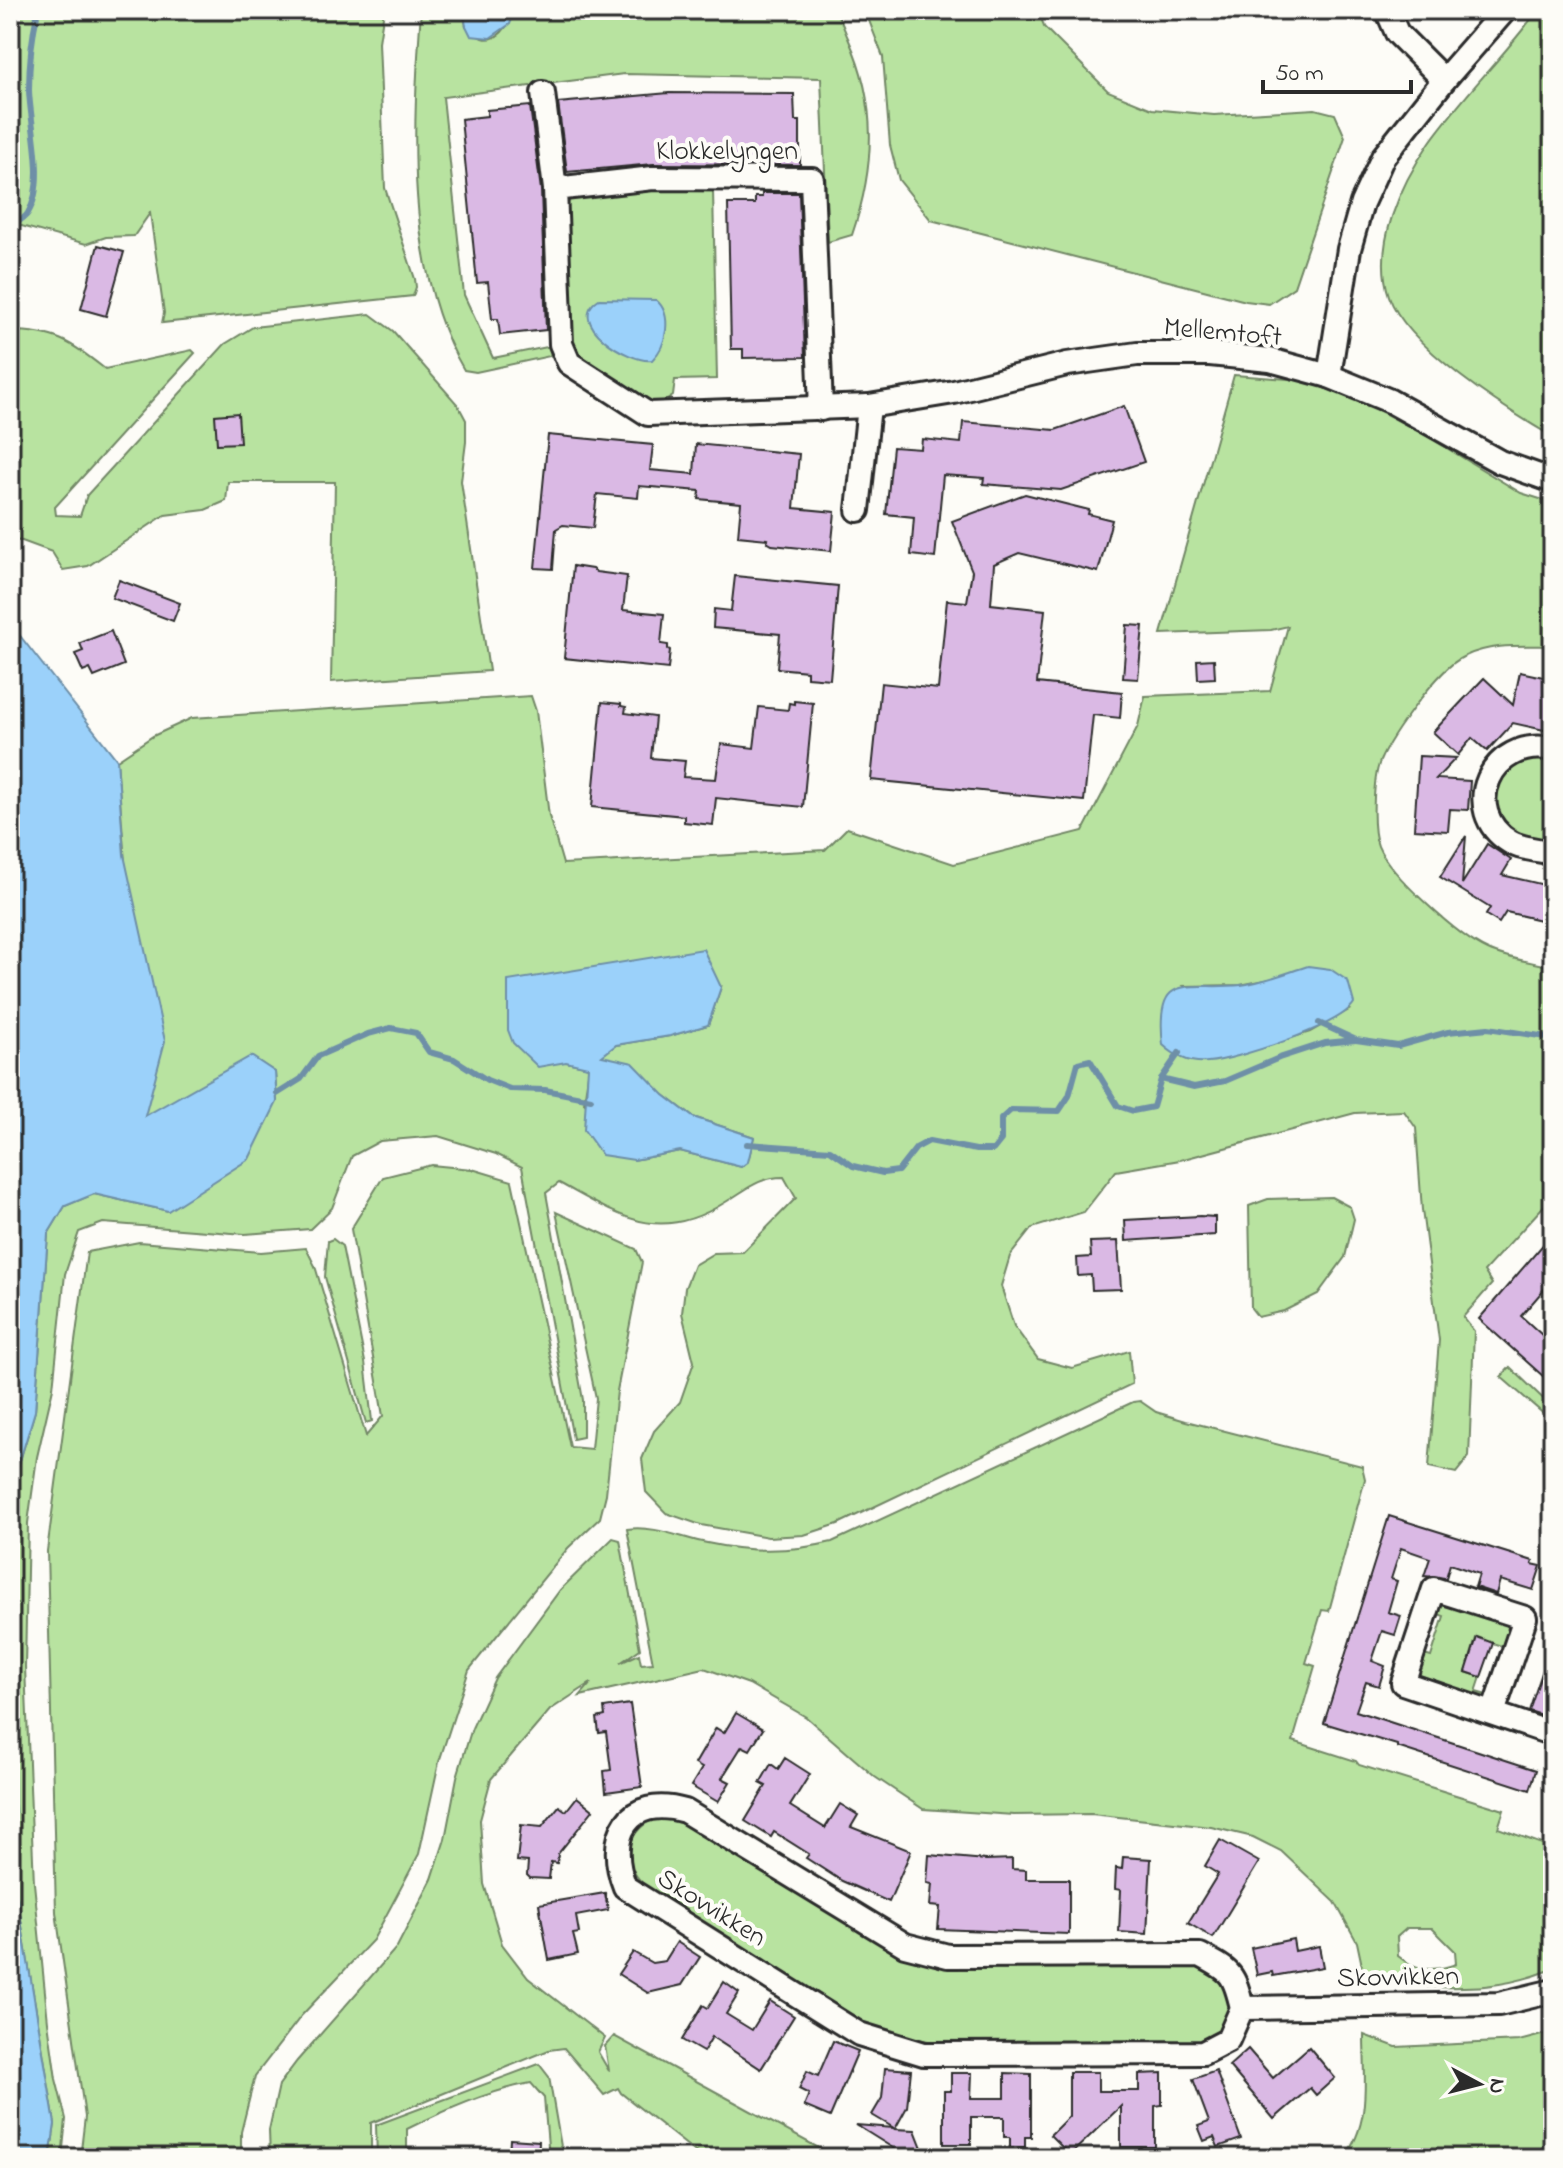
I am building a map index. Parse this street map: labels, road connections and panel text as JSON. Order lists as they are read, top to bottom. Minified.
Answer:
{"streets":{"street":["Klokkelyngen","Mellemtoft","Skovvikken"]},"crossings":[["Klokkelyngen","Mellemtoft"]],"scale_bar":"50 m","north":"right"}
